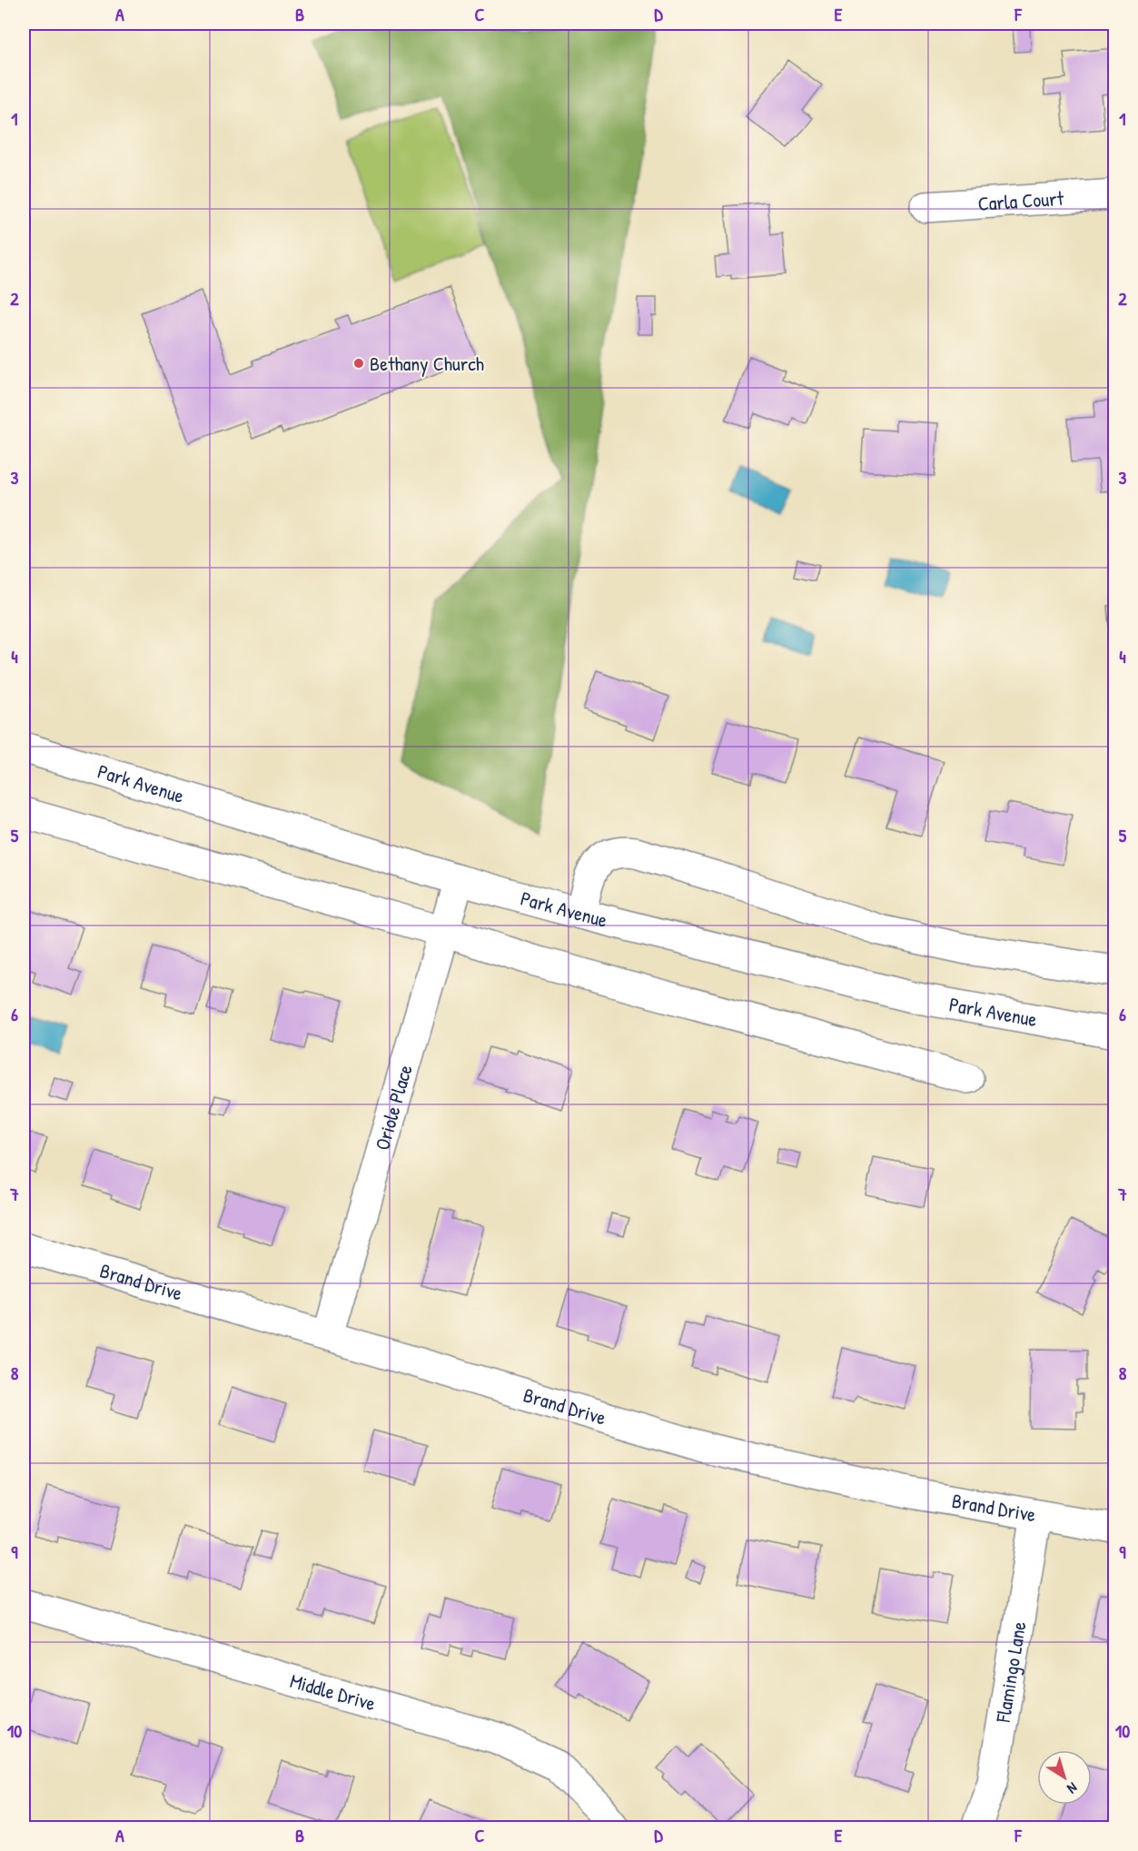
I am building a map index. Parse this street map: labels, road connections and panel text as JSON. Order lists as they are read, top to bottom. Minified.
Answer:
{"streets":{"street":["Carla Court","Park Avenue","Oriole Place","Brand Drive","Flamingo Lane","Middle Drive"]},"crossings":[["Park Avenue","Oriole Place"],["Oriole Place","Brand Drive"],["Brand Drive","Flamingo Lane"]],"places":["Bethany Church"],"north":"bottom right","grid":{"columns":["A","B","C","D","E","F"],"rows":["1","2","3","4","5","6","7","8","9","10"]}}
